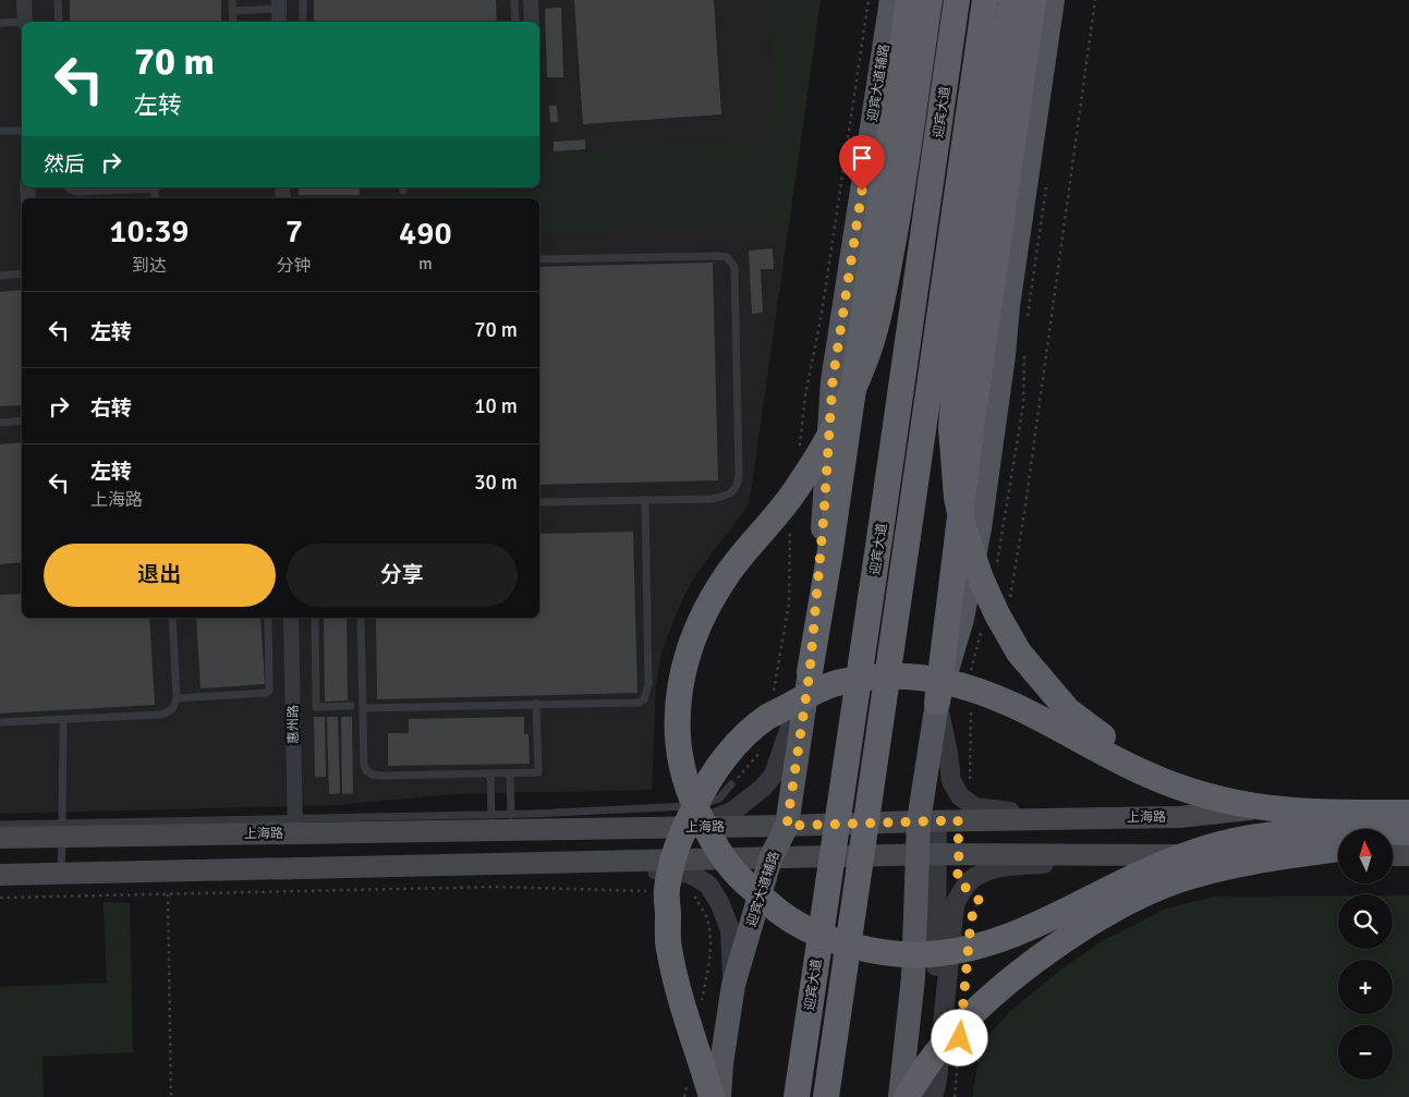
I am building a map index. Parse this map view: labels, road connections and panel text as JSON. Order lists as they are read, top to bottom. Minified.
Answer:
{"streets":{"highway":["迎宾大道"],"main road":["迎宾大道辅路","上海路"],"street":["惠州路"]},"crossings":[["迎宾大道辅路","上海路"],["惠州路","上海路"]],"north":"top","page":{"turn":["70 m","左转"],"then":"然后","eta":["10:39","到达","7","分钟","490","m"],"list":[{"name":"左转","value":"70 m"},{"name":"右转","value":"10 m"},{"name":"左转","note":"上海路","value":"30 m"}],"buttons":["退出","分享"],"map_buttons":["+","−"]}}
